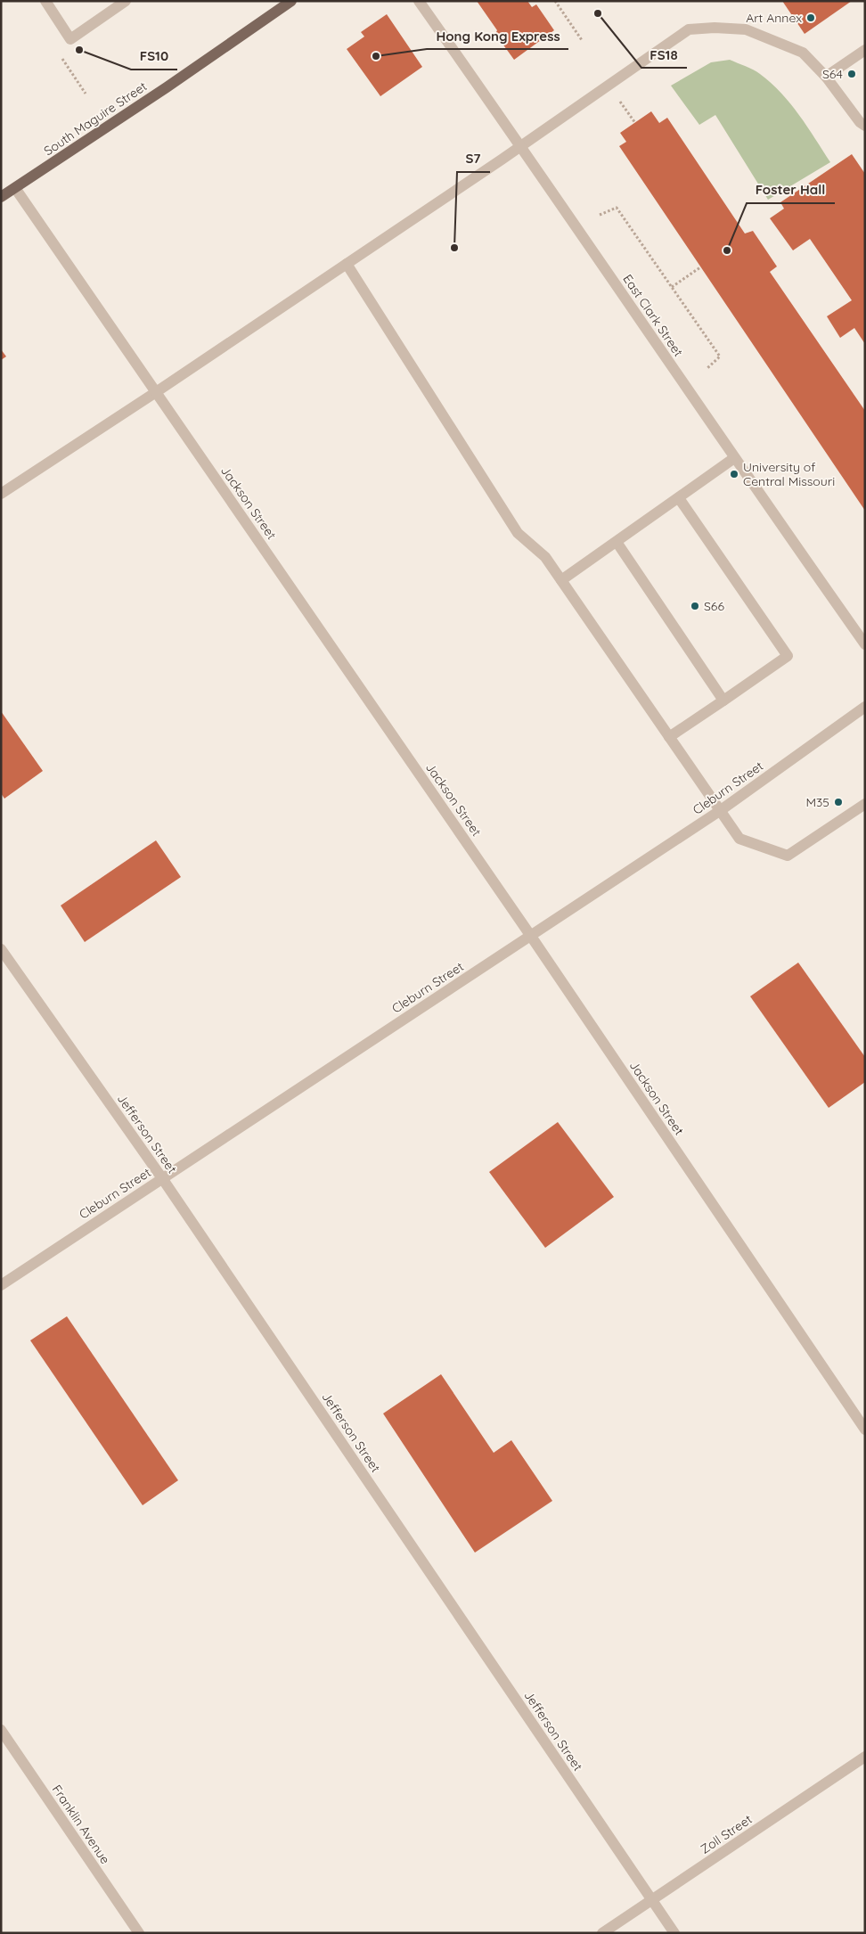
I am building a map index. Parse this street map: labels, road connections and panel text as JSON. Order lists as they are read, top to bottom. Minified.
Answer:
{"streets":{"main road":["South Maguire Street"],"street":["East Clark Street","Jackson Street","Cleburn Street","Jefferson Street","Franklin Avenue","Zoll Street"]},"crossings":[["South Maguire Street","Jackson Street"],["Jackson Street","Cleburn Street"],["Cleburn Street","Jefferson Street"],["Jefferson Street","Zoll Street"]],"places":["FS18","Art Annex","FS10","Hong Kong Express","S64","S7","Foster Hall","University of Central Missouri","S66","M35"]}
